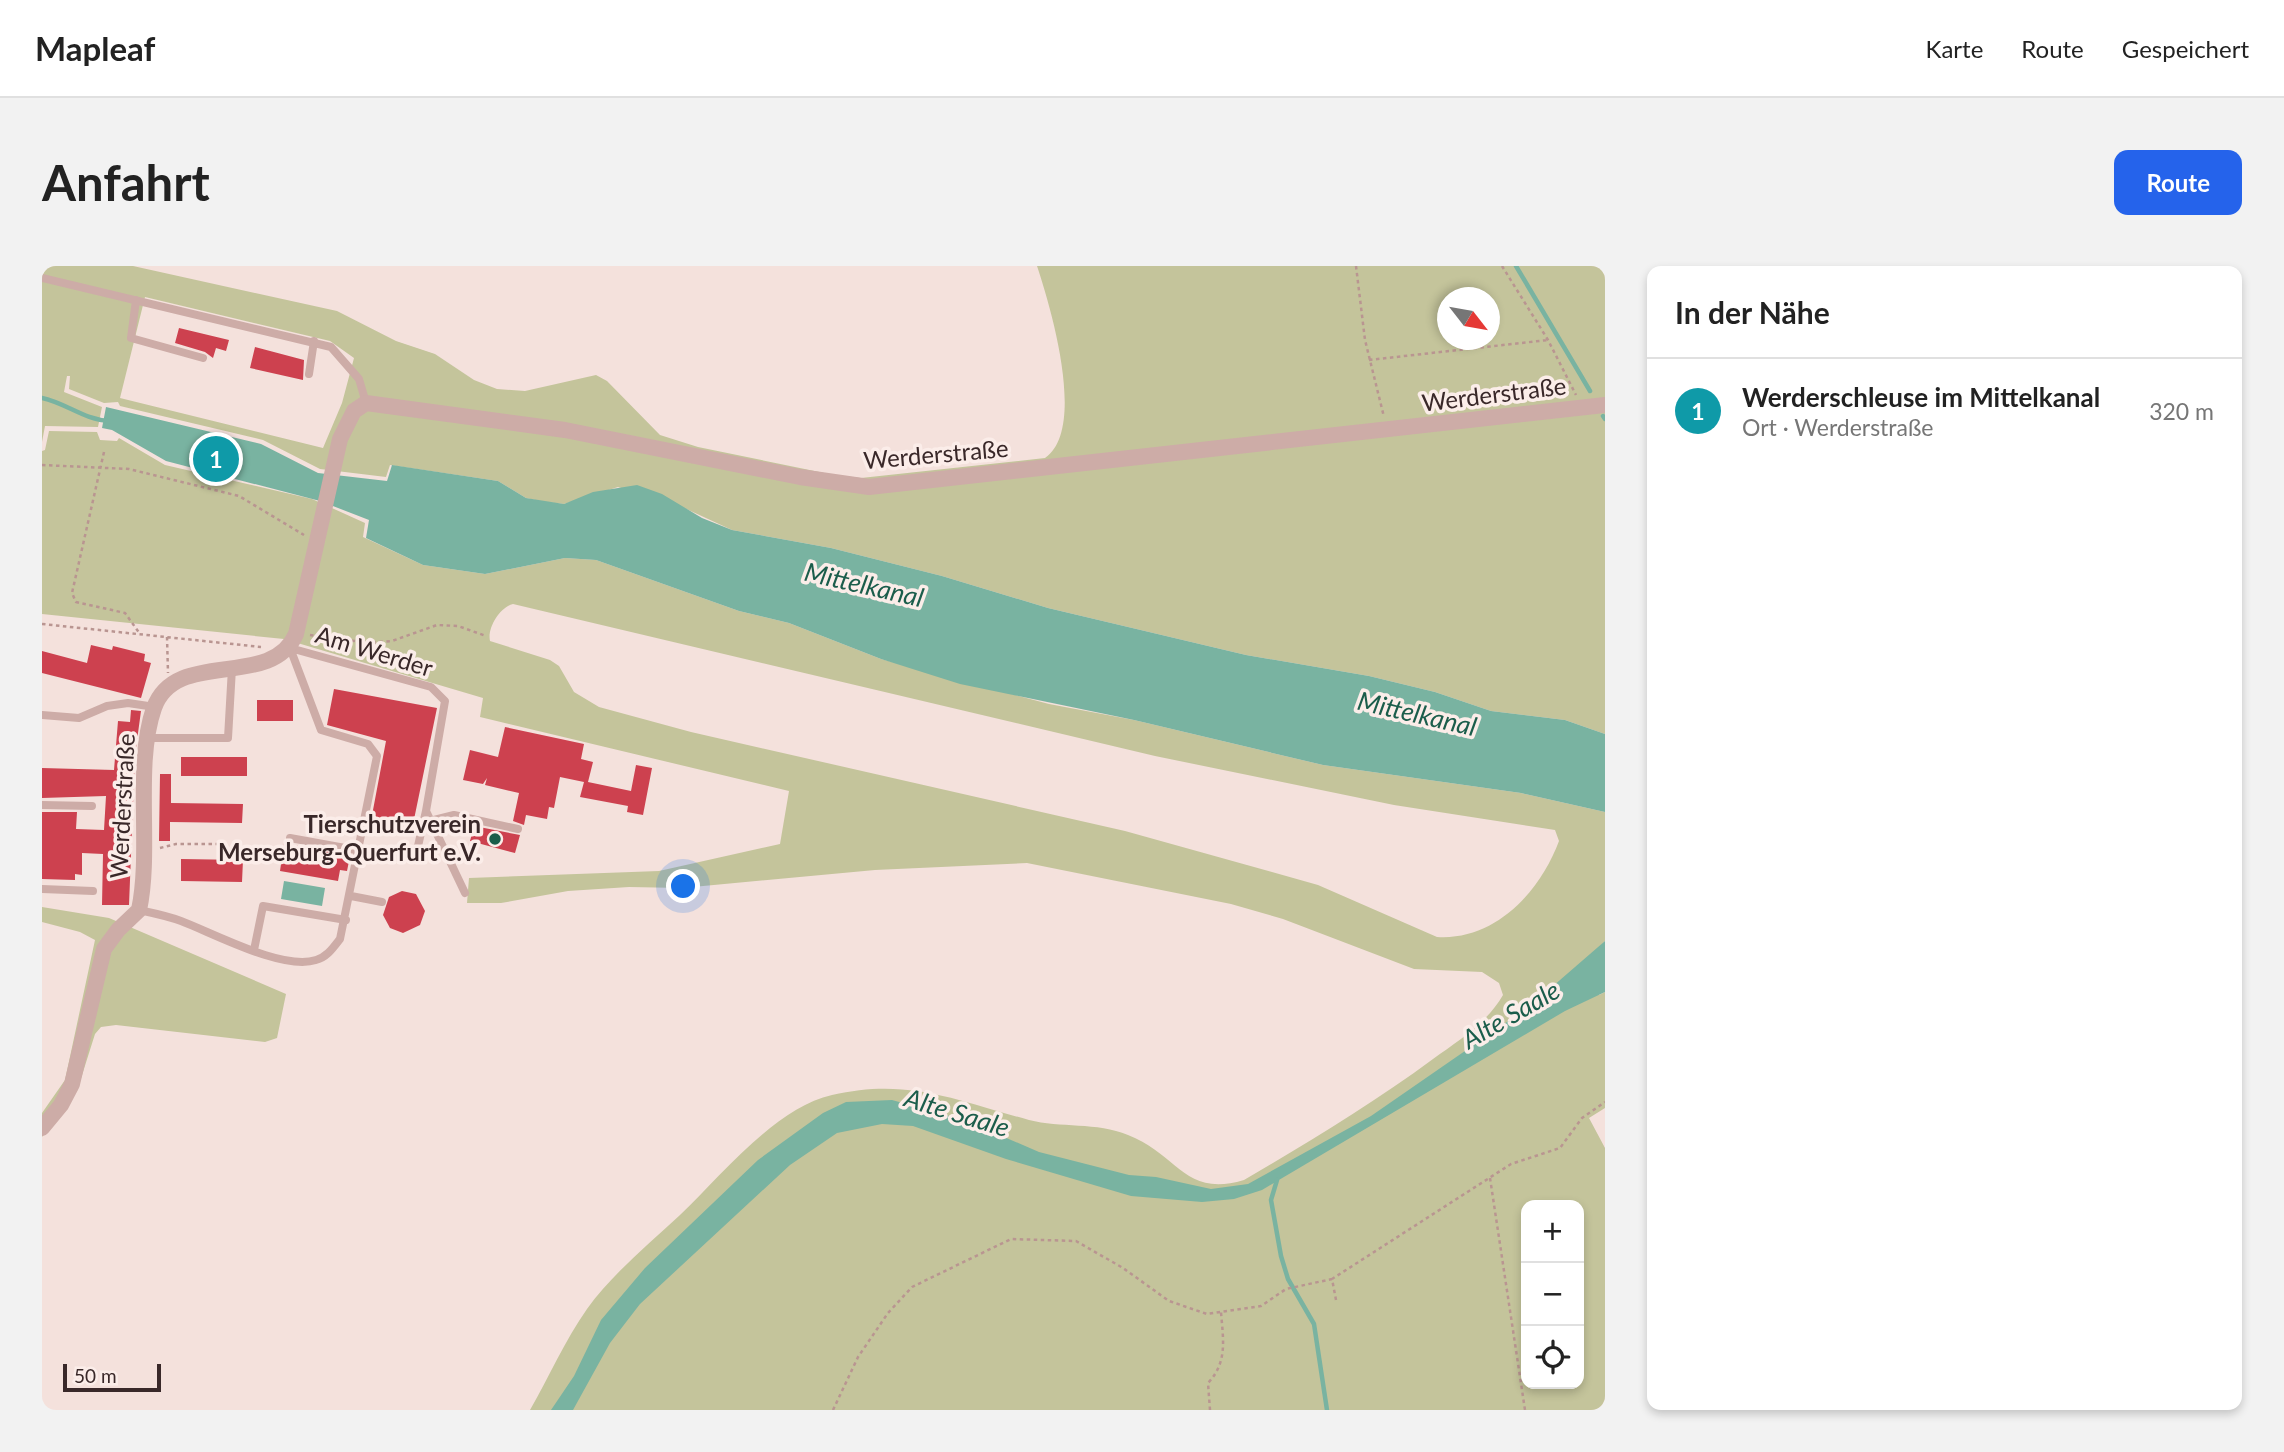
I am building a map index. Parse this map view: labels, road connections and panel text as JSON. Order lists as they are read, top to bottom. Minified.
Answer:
{"streets":{"street":["Werderstraße"],"lane":["Am Werder"]},"water":["Mittelkanal","Alte Saale"],"places":["Tierschutzverein Merseburg-Querfurt e.V."],"scale_bar":"50 m","north":"bottom right","page":{"header":"Mapleaf","nav":["Karte","Route","Gespeichert"],"buttons":"Route","title":"Anfahrt","heading":"In der Nähe","list":[{"mark":"1","name":"Werderschleuse im Mittelkanal","note":"Ort · Werderstraße","value":"320 m"}],"pins":"1","map_buttons":["+","−"],"scale":"50 m"}}
